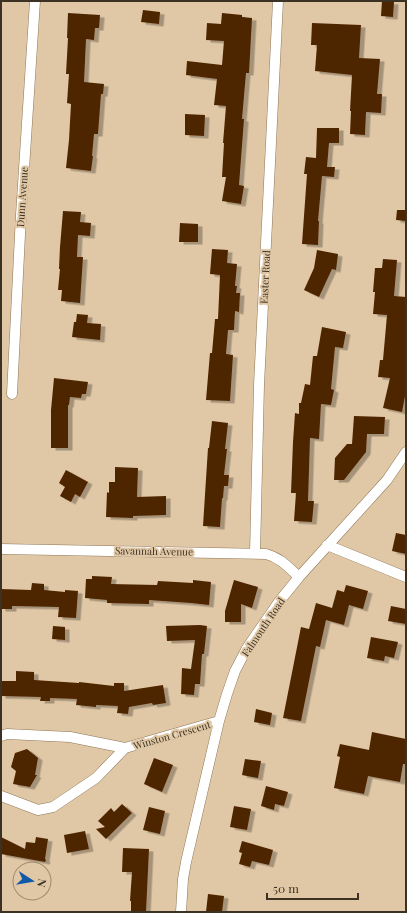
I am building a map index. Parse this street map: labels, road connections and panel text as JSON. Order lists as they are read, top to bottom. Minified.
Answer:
{"streets":{"street":["Dunn Avenue","Easter Road","Savannah Avenue","Falmouth Road","Winston Crescent"]},"crossings":[["Easter Road","Savannah Avenue"],["Savannah Avenue","Falmouth Road"],["Falmouth Road","Winston Crescent"]],"scale_bar":"50 m","north":"right"}
